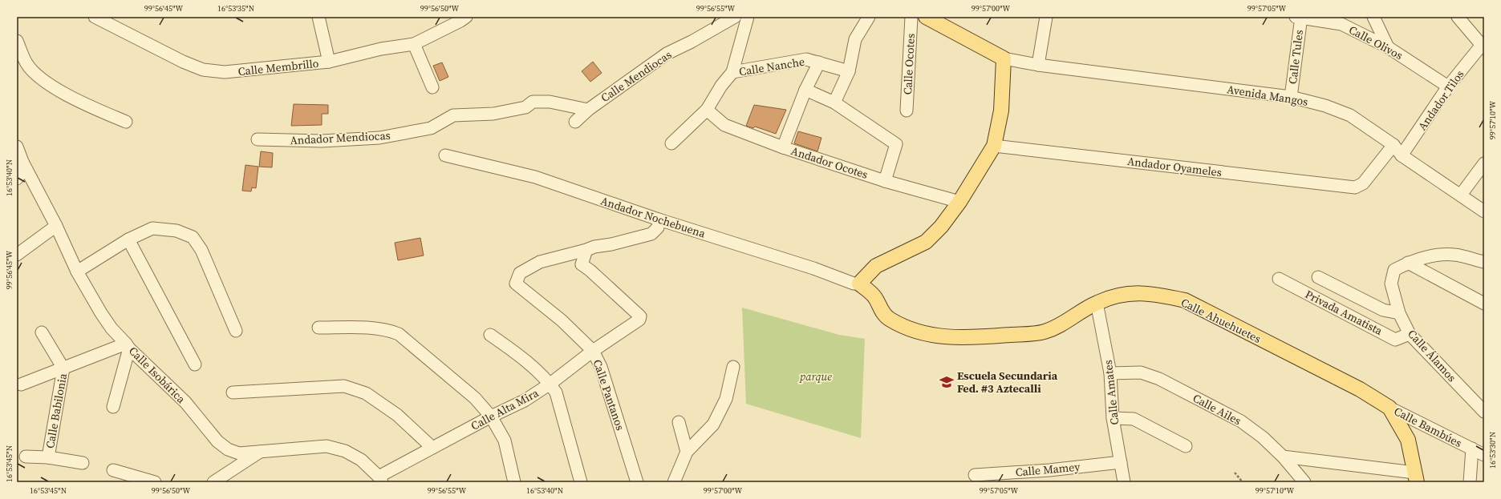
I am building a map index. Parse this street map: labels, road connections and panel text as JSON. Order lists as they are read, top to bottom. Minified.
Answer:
{"streets":{"main road":["Calle Ahuehuetes"],"street":["Calle Olivos","Calle Tules","Calle Ocotes","Calle Nanche","Calle Membrillo","Calle Mendiocas","Avenida Mangos","Andador Tilos","Andador Mendiocas","Andador Ocotes","Andador Oyameles","Andador Nochebuena","Privada Amatista","Calle Álamos","Calle Isobárica","Calle Amates","Calle Pantanos","Calle Alta Mira","Calle Ailes","Calle Babilonia","Calle Bambúes","Calle Mamey"]},"crossings":[["Calle Olivos","Calle Tules"],["Calle Olivos","Andador Tilos"],["Calle Tules","Avenida Mangos"],["Calle Mendiocas","Andador Mendiocas"],["Avenida Mangos","Andador Tilos"],["Avenida Mangos","Andador Oyameles"],["Andador Nochebuena","Calle Ahuehuetes"],["Privada Amatista","Calle Álamos"],["Calle Ahuehuetes","Calle Amates"],["Calle Ahuehuetes","Calle Bambúes"],["Calle Isobárica","Calle Alta Mira"],["Calle Amates","Calle Ailes"],["Calle Amates","Calle Mamey"],["Calle Pantanos","Calle Alta Mira"]],"parks":["parque"],"places":{"school or university":["Escuela Secundaria Fed. #3 Aztecalli"]},"coordinates":["99°56'45\"W","16°53'35\"N","99°56'50\"W","99°56'55\"W","99°57'00\"W","99°57'05\"W","99°57'10\"W","16°53'40\"N","16°53'30\"N","16°53'45\"N"]}
